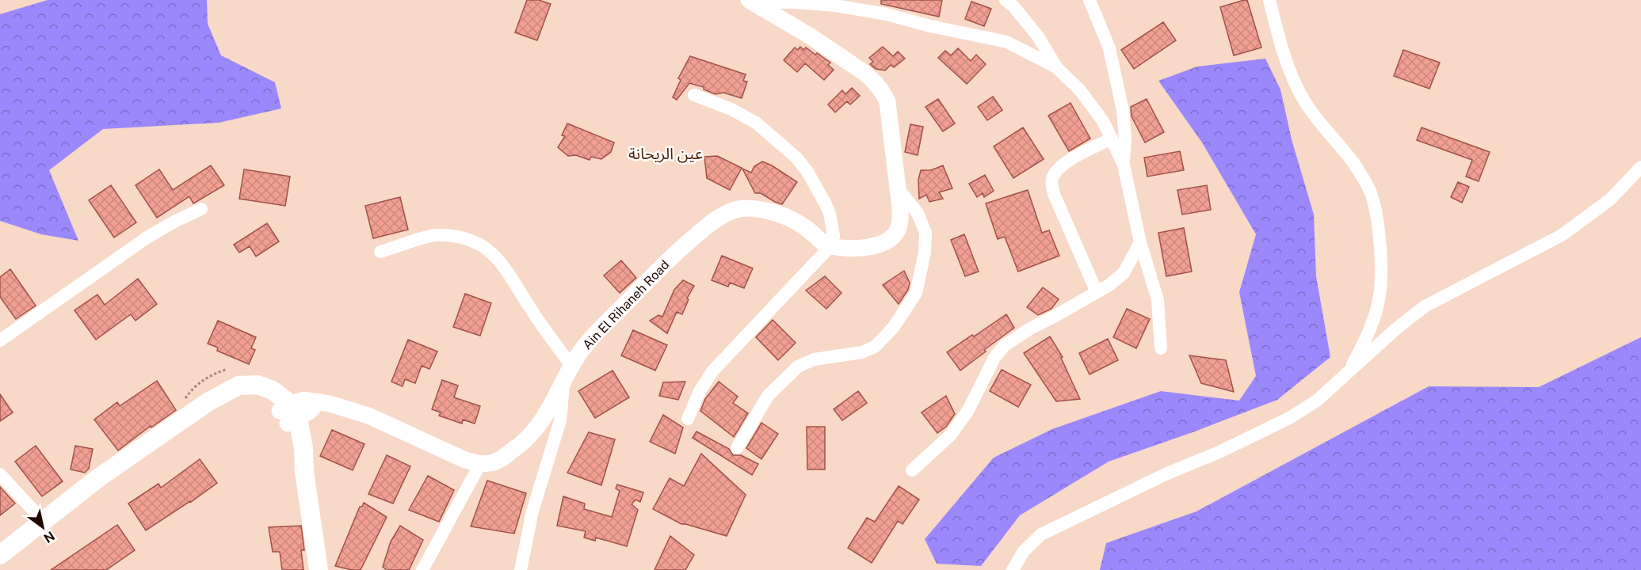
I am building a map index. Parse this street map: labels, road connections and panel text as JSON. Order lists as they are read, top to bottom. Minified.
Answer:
{"streets":{"street":["Ain El Rihaneh Road"]},"districts":["عين الريحانة"],"north":"bottom right"}
